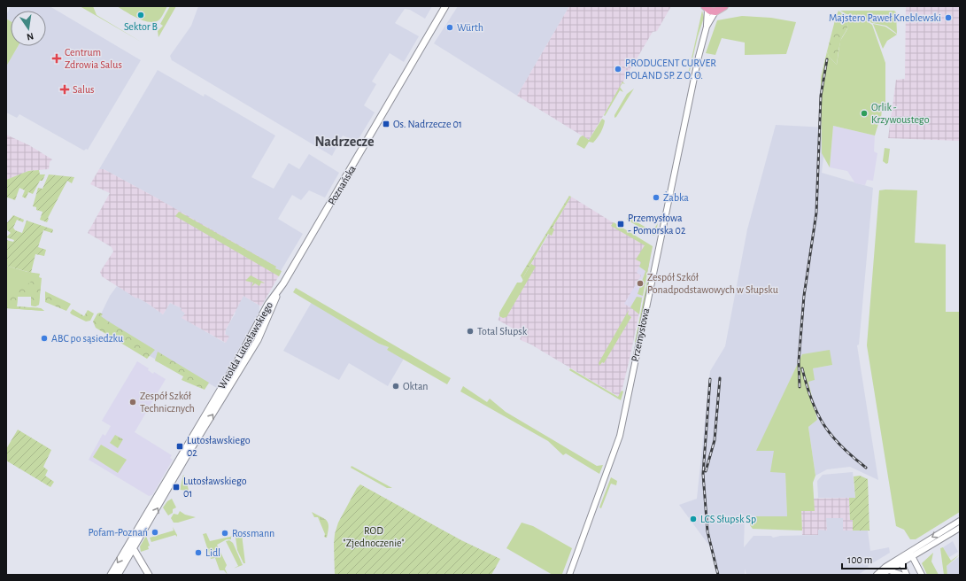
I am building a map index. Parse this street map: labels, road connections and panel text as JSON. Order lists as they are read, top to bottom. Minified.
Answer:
{"streets":{"main road":["Poznańska","Witolda Lutosławskiego"],"street":["Przemysłowa"]},"crossings":[["Poznańska","Witolda Lutosławskiego"]],"districts":["Nadrzecze"],"parks":["ROD \"Zjednoczenie\""],"places":{"other":["Sektor B","Majstero Paweł Kneblewski","Würth","PRODUCENT CURVER POLAND SP. Z O. O.","Orlik - Krzywoustego","Żabka","Zespół Szkół Ponadpodstawowych w Słupsku","Total Słupsk","ABC po sąsiedzku","Oktan","Zespół Szkół Technicznych","LCS Słupsk Sp","Pofam-Poznań","Rossmann","Lidl"],"health":["Centrum Zdrowia Salus","Salus"],"transit":["Os. Nadrzecze 01","Przemysłowa - Pomorska 02","Lutosławskiego 02","Lutosławskiego 01"]},"scale_bar":"100 m","north":"bottom"}
